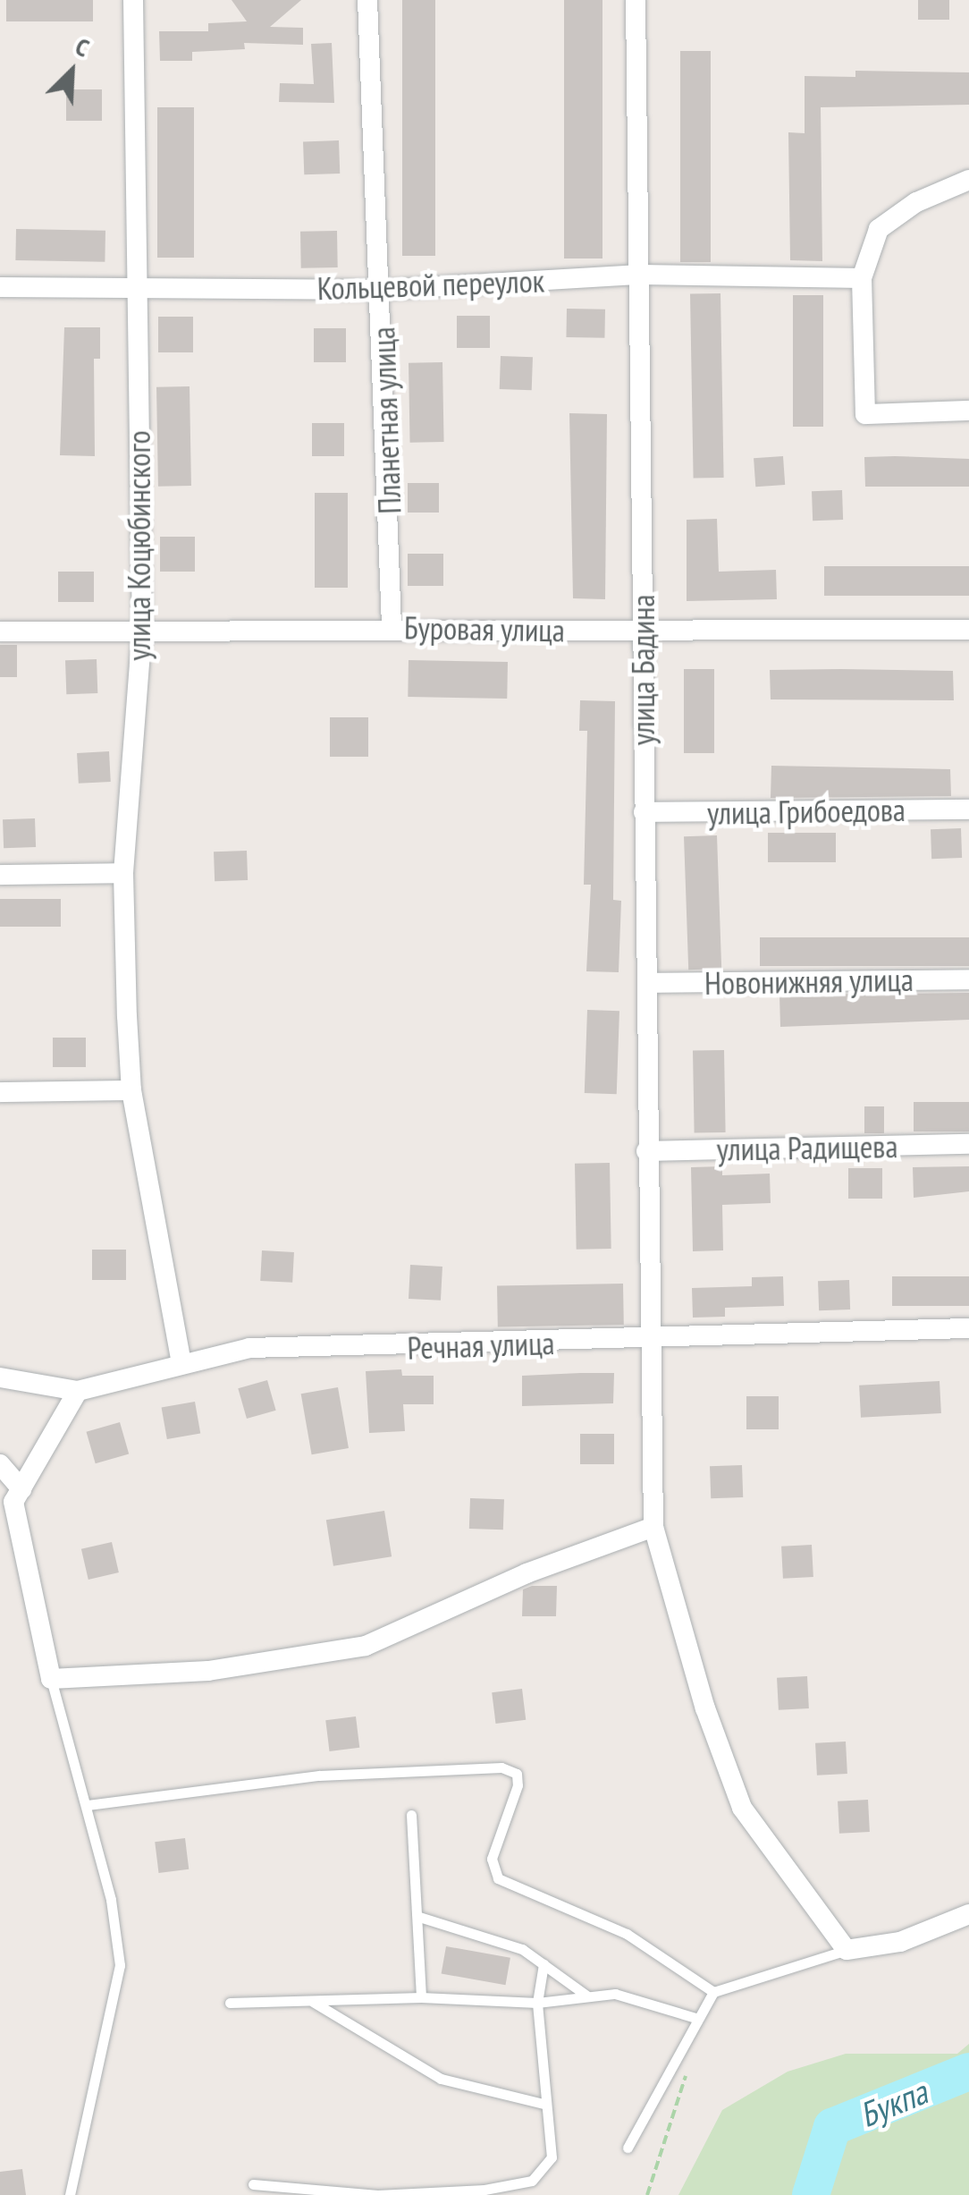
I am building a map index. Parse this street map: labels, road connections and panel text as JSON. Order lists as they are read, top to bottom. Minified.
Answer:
{"streets":{"street":["Кольцевой переулок","Планетная улица","улица Коцюбинского","Буровая улица","улица Бадина","улица Грибоедова","Новонижняя улица","улица Радищева","Речная улица"]},"crossings":[["Кольцевой переулок","Планетная улица"],["Кольцевой переулок","улица Коцюбинского"],["Кольцевой переулок","улица Бадина"],["Планетная улица","Буровая улица"],["улица Коцюбинского","Буровая улица"],["улица Коцюбинского","Речная улица"],["Буровая улица","улица Бадина"],["улица Бадина","улица Грибоедова"],["улица Бадина","Новонижняя улица"],["улица Бадина","улица Радищева"],["улица Бадина","Речная улица"]],"water":["Букпа"],"north":"top right"}
